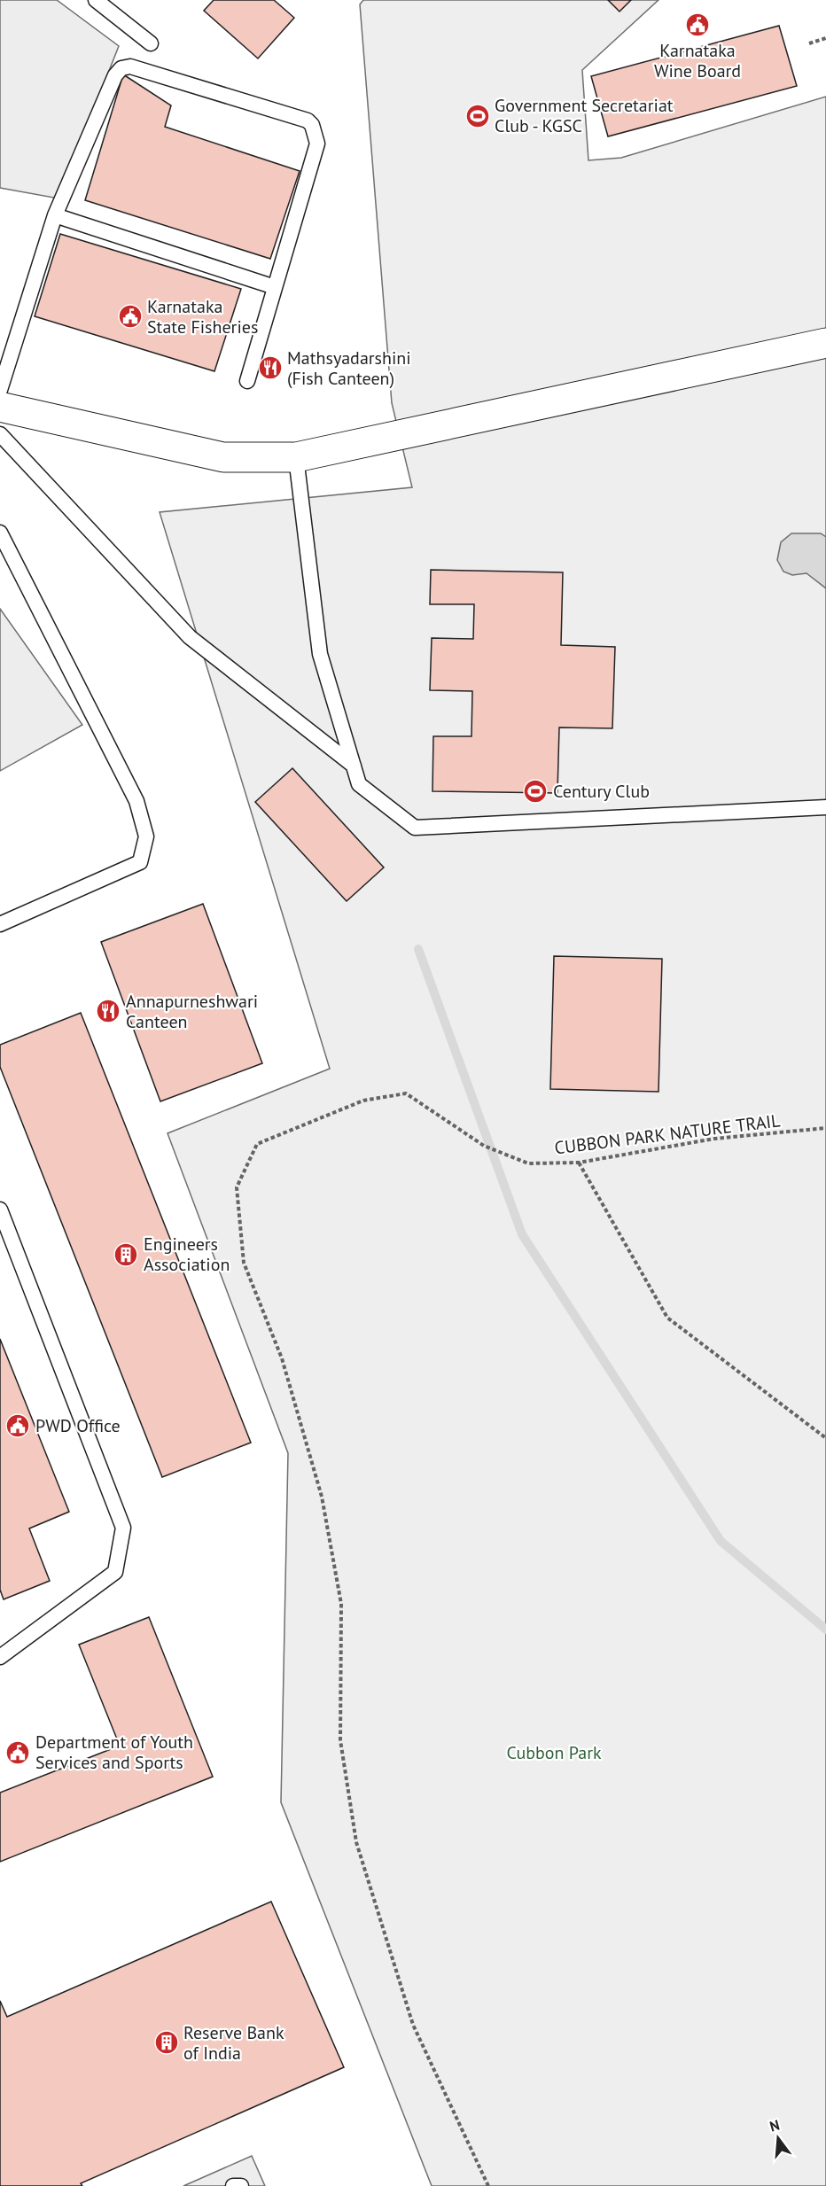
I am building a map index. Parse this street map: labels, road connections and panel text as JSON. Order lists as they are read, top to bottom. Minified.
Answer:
{"streets":{"path":["CUBBON PARK NATURE TRAIL"]},"parks":["Cubbon Park"],"places":{"public building":["Karnataka Wine Board","Karnataka State Fisheries","PWD Office","Department of Youth Services and Sports"],"sports":["Government Secretariat Club - KGSC","Century Club"],"restaurant":["Mathsyadarshini (Fish Canteen)","Annapurneshwari Canteen"],"building":["Engineers Association","Reserve Bank of India"]},"north":"top"}
